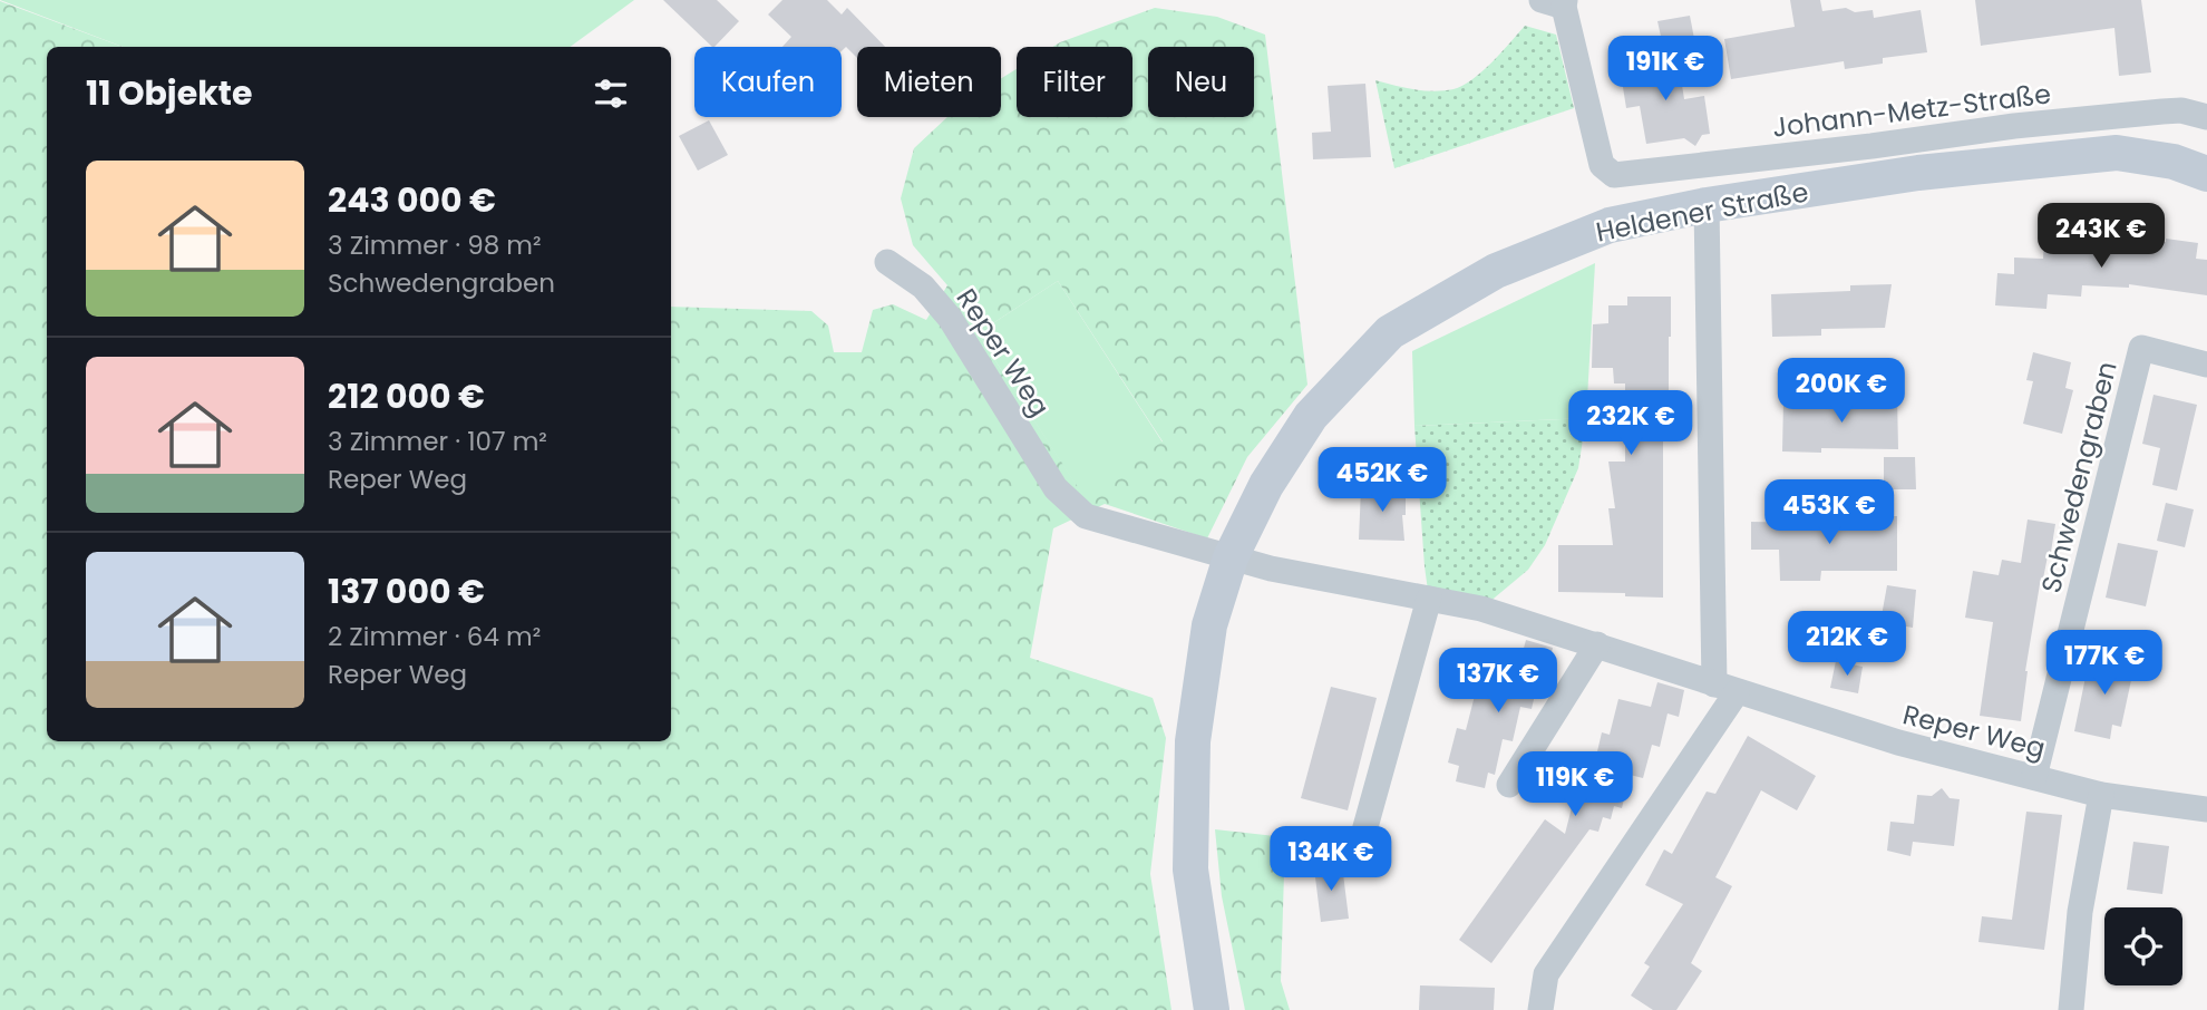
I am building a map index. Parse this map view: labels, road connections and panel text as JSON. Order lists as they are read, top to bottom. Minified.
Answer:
{"streets":{"main road":["Heldener Straße"],"street":["Johann-Metz-Straße","Reper Weg","Schwedengraben"]},"crossings":[["Heldener Straße","Reper Weg"],["Reper Weg","Schwedengraben"]],"page":{"price":["191K €","243K €","200K €","232K €","452K €","453K €","212K €","177K €","137K €","119K €","134K €"],"chip":["Kaufen","Mieten","Filter","Neu"],"heading":"11 Objekte","list":[{"name":"243 000 €","note":"3 Zimmer · 98 m² · Schwedengraben"},{"name":"212 000 €","note":"3 Zimmer · 107 m² · Reper Weg"},{"name":"137 000 €","note":"2 Zimmer · 64 m² · Reper Weg"}]}}
